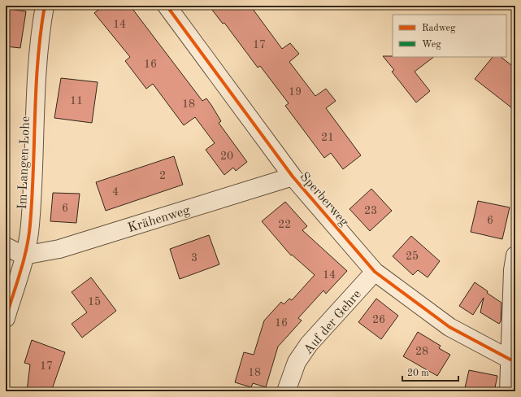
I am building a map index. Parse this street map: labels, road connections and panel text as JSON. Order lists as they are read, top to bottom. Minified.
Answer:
{"streets":{"street":["Im Langen Lohe","Sperberweg","Krähenweg","Auf der Gehre"]},"crossings":[["Im Langen Lohe","Krähenweg"],["Sperberweg","Krähenweg"],["Sperberweg","Auf der Gehre"]],"house_numbers":["14","17","16","19","11","18","21","20","2","4","6","23","6","22","25","3","14","15","26","16","28","17","18"],"legend":["Radweg","Weg"],"scale_bar":"20 m"}
